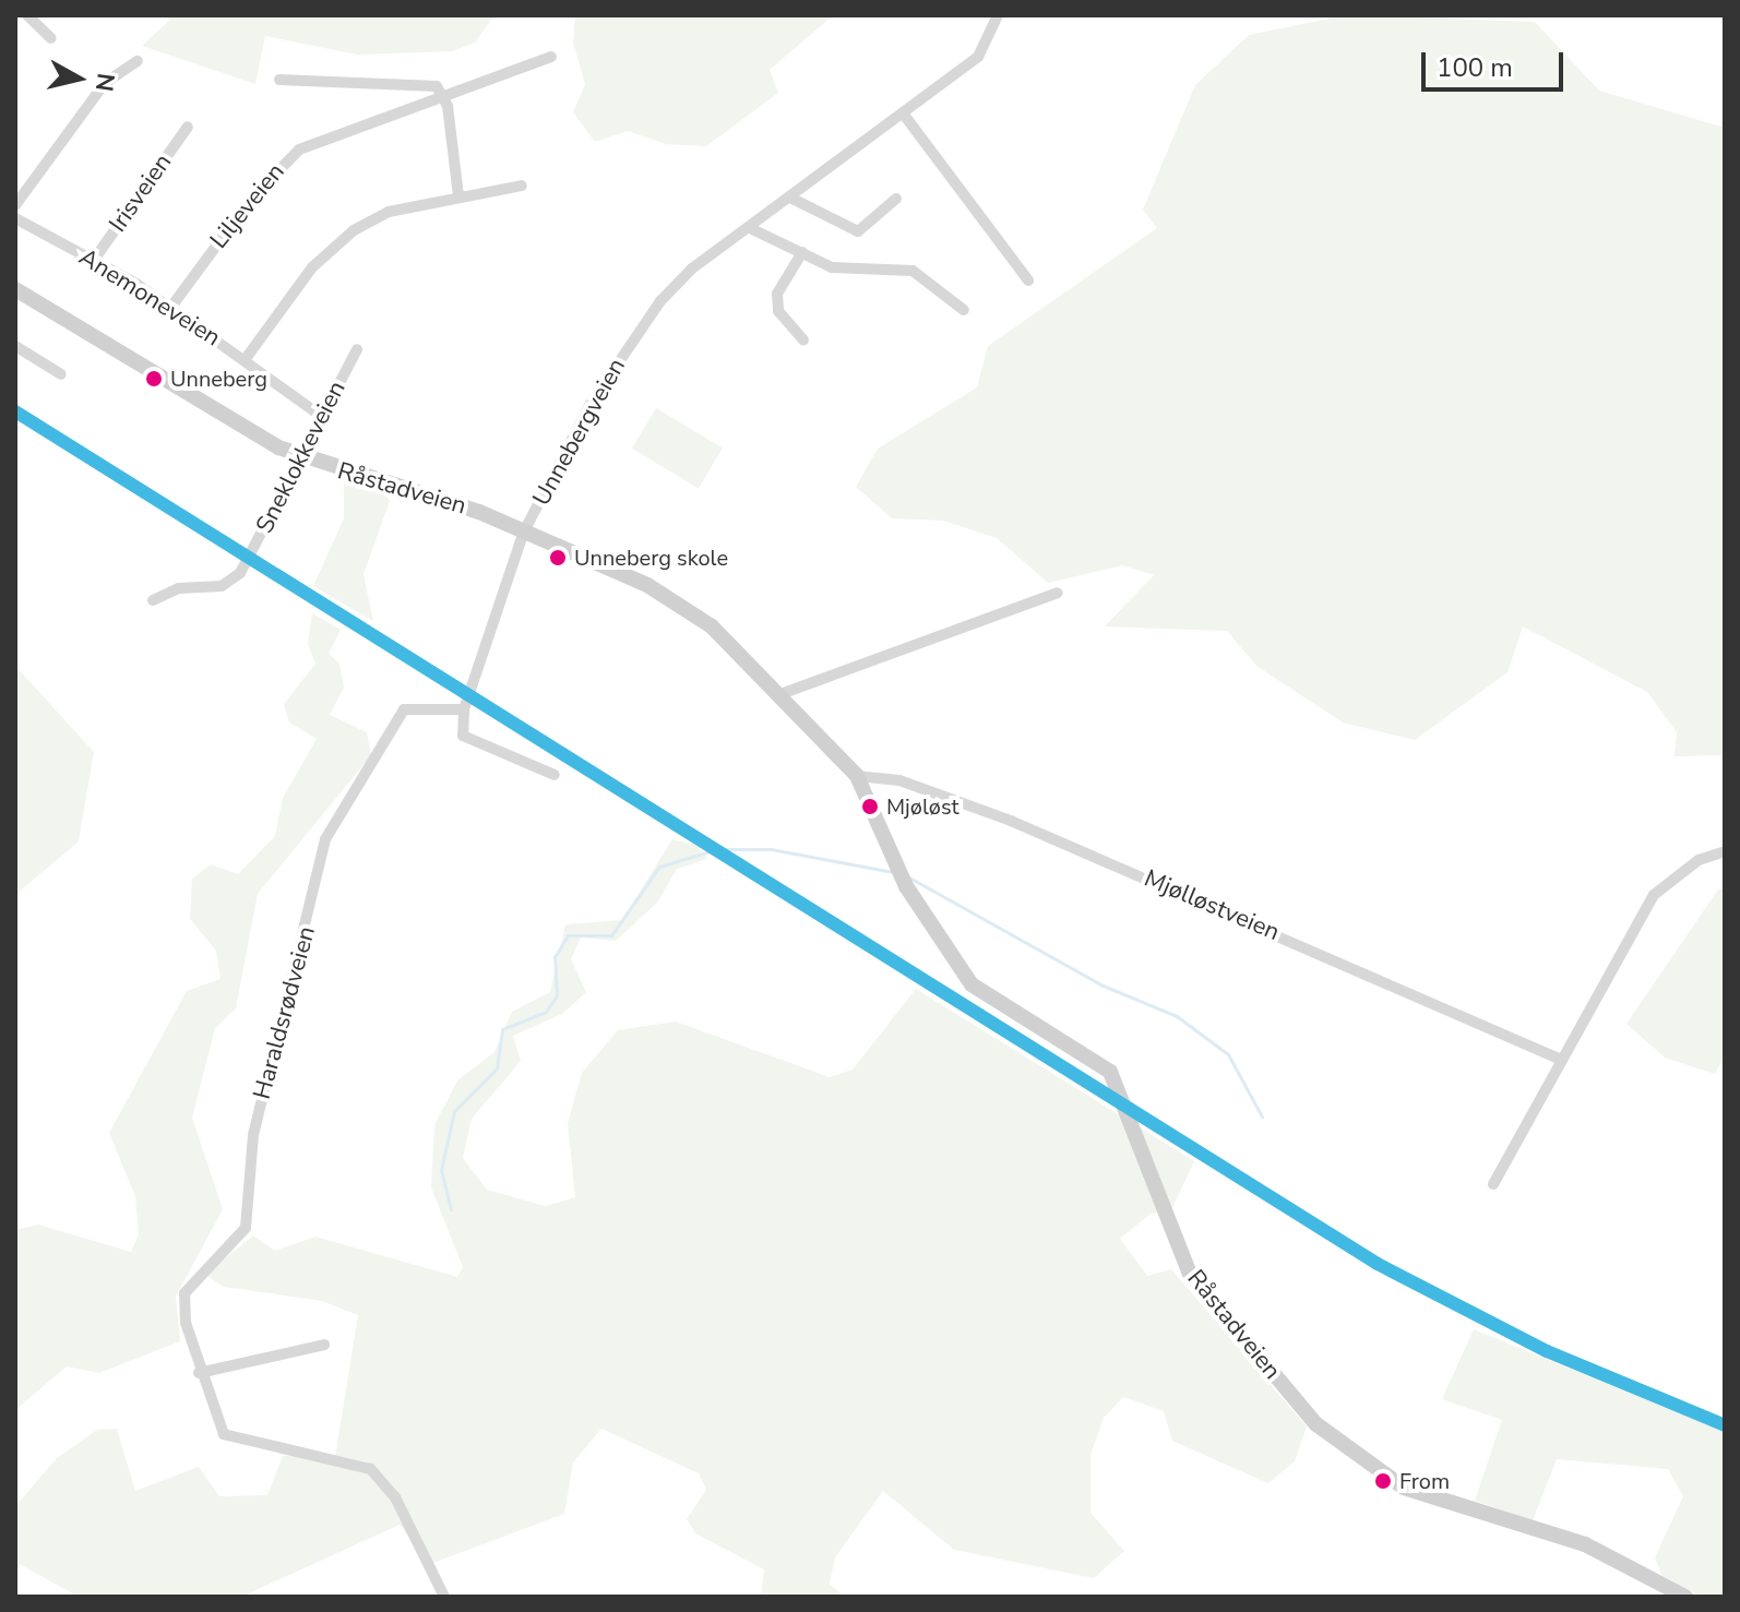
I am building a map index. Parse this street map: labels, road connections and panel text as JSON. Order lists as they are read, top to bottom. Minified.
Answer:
{"streets":{"main road":["Råstadveien"],"street":["Irisveien","Liljeveien","Anemoneveien","Unnebergveien","Sneklokkeveien","Mjølløstveien","Haraldsrødveien"]},"crossings":[["Irisveien","Anemoneveien"],["Liljeveien","Anemoneveien"],["Anemoneveien","Sneklokkeveien"],["Unnebergveien","Råstadveien"],["Sneklokkeveien","Råstadveien"],["Råstadveien","Mjølløstveien"]],"places":["Unneberg","Unneberg skole","Mjøløst","From"],"scale_bar":"100 m","north":"right"}
